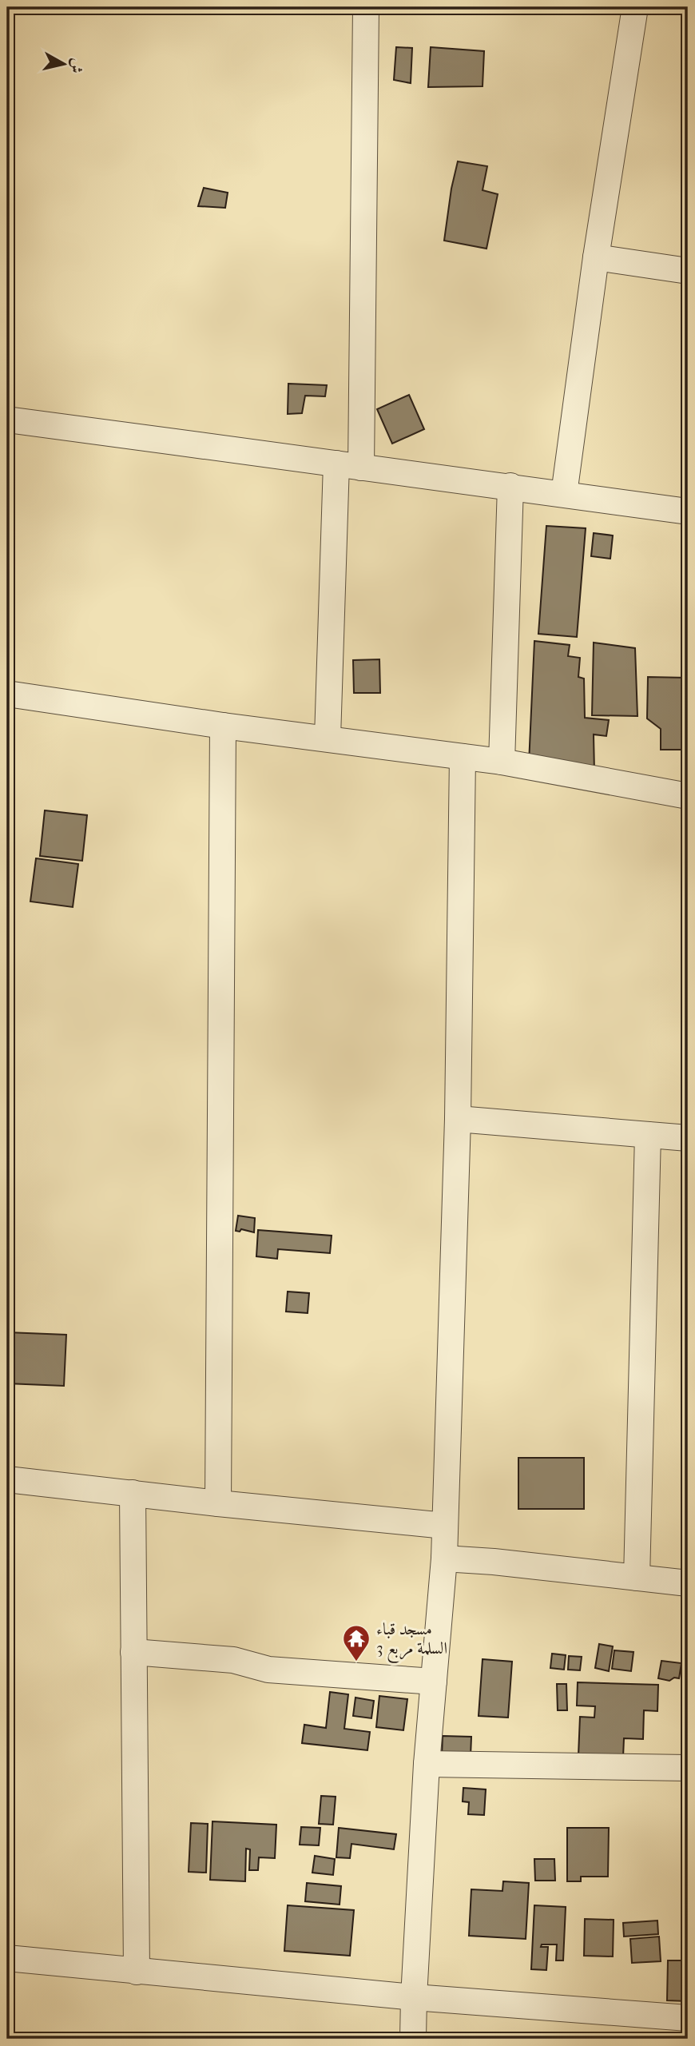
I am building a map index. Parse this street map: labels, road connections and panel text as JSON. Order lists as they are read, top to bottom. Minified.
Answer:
{"places":{"temple":["مسجد قباء السلمة مربع 3"]},"north":"right"}
